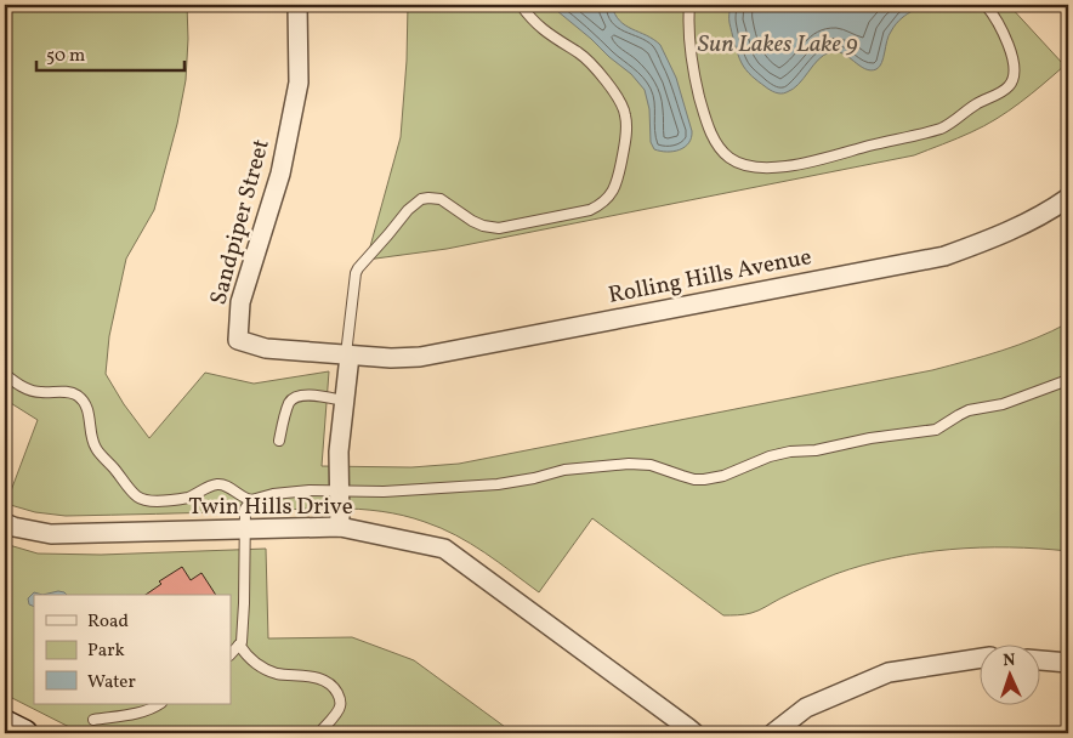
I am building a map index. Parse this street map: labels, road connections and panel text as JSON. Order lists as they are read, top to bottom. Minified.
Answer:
{"streets":{"street":["Sandpiper Street","Rolling Hills Avenue","Twin Hills Drive"]},"crossings":[["Sandpiper Street","Rolling Hills Avenue"]],"water":["Sun Lakes Lake 9"],"legend":["Road","Park","Water"],"scale_bar":"50 m","north":"top"}
